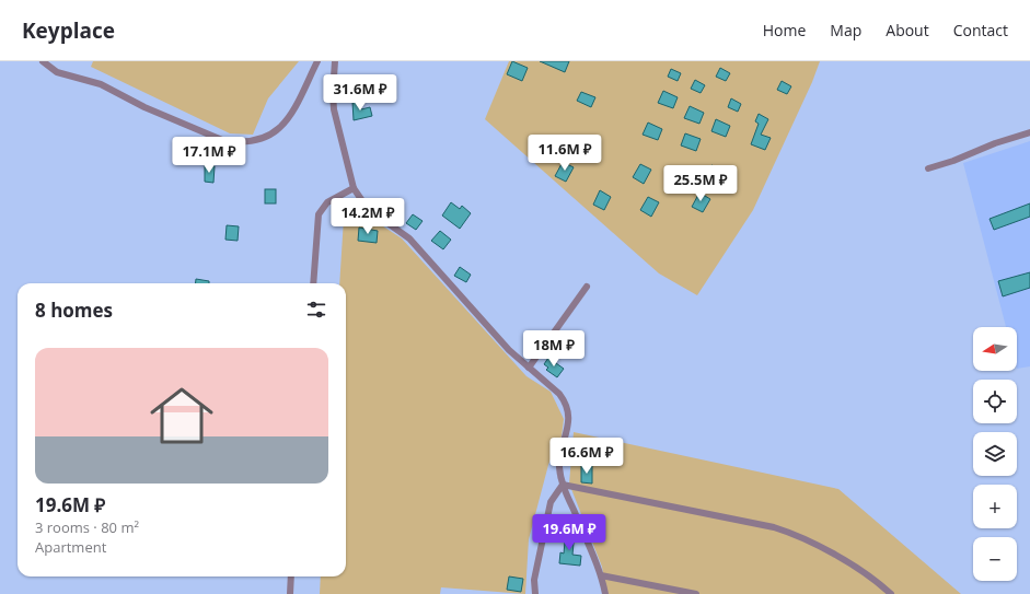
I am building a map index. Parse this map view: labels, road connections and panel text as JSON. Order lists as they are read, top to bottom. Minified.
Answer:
{"north":"left","page":{"header":"Keyplace","nav":["Home","Map","About","Contact"],"price":["31.6M ₽","11.6M ₽","17.1M ₽","25.5M ₽","14.2M ₽","18M ₽","16.6M ₽","19.6M ₽"],"heading":"8 homes","map_buttons":["+","−"],"list":[{"name":"19.6M ₽","note":"3 rooms · 80 m² · Apartment"}]}}
